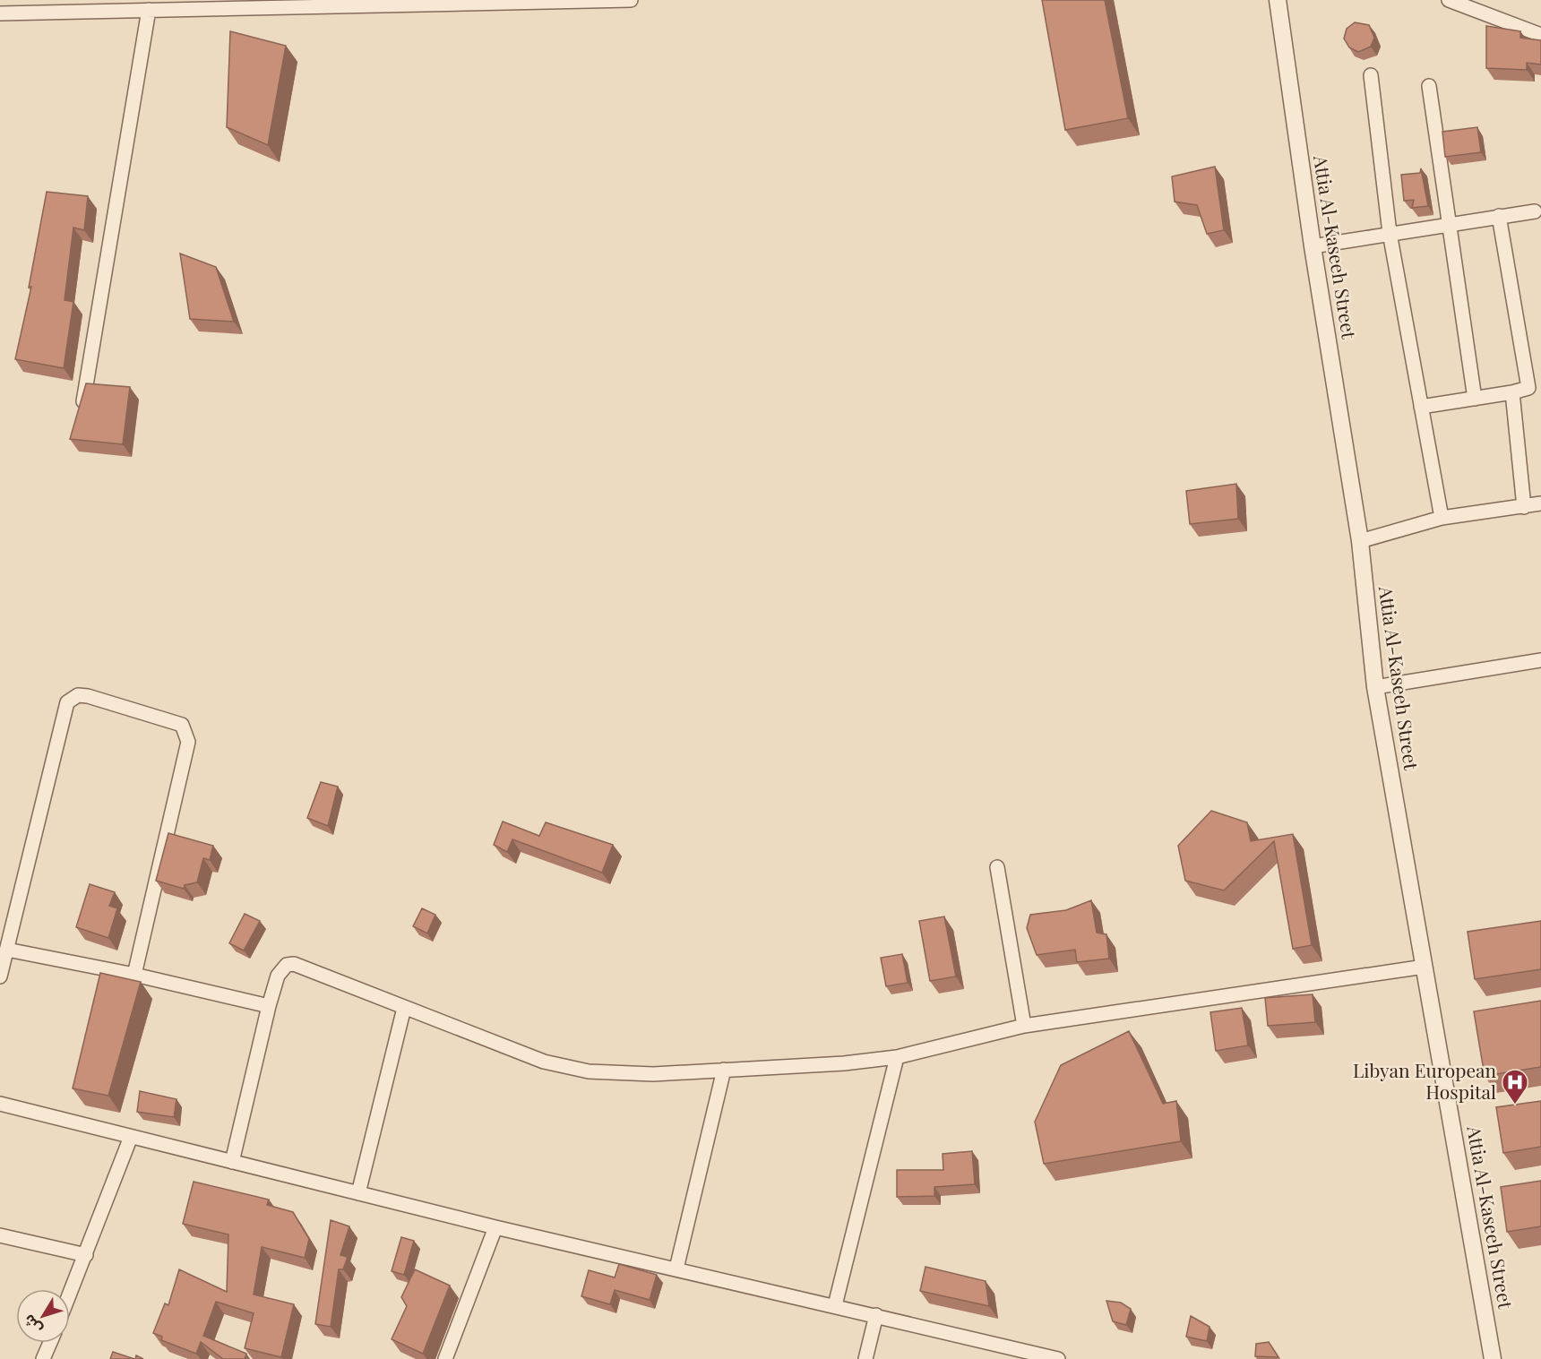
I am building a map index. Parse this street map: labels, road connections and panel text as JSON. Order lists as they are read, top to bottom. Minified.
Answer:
{"streets":{"street":["Attia Al-Kaseeh Street"]},"places":{"hospital":["Libyan European Hospital"]},"north":"bottom left"}
